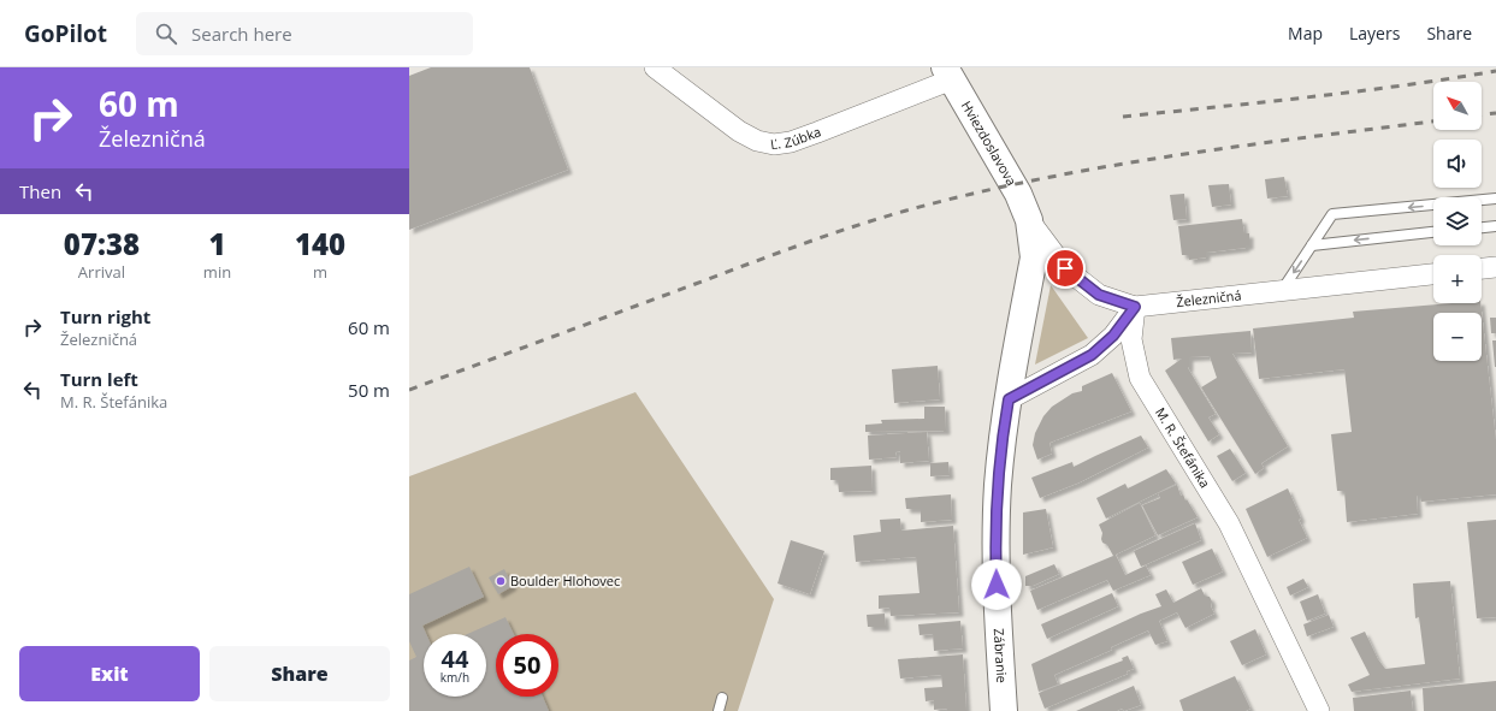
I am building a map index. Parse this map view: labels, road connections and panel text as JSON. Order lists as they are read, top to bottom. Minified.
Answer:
{"streets":{"main road":["Hviezdoslavova","Zábranie"],"street":["Ľ. Zúbka","Železničná","M. R. Štefánika"]},"crossings":[["Ľ. Zúbka","Hviezdoslavova"],["Hviezdoslavova","Zábranie"],["Železničná","M. R. Štefánika"]],"places":["Boulder Hlohovec"],"north":"top left","page":{"header":"GoPilot","search":"Search here","nav":["Map","Layers","Share"],"turn":["60 m","Železničná"],"map_buttons":["+","−"],"then":"Then","eta":["07:38","Arrival","1","min","140","m"],"list":[{"name":"Turn right","note":"Železničná","value":"60 m"},{"name":"Turn left","note":"M. R. Štefánika","value":"50 m"}],"speed":"44 km/h","limit":"50","buttons":["Exit","Share"]}}
